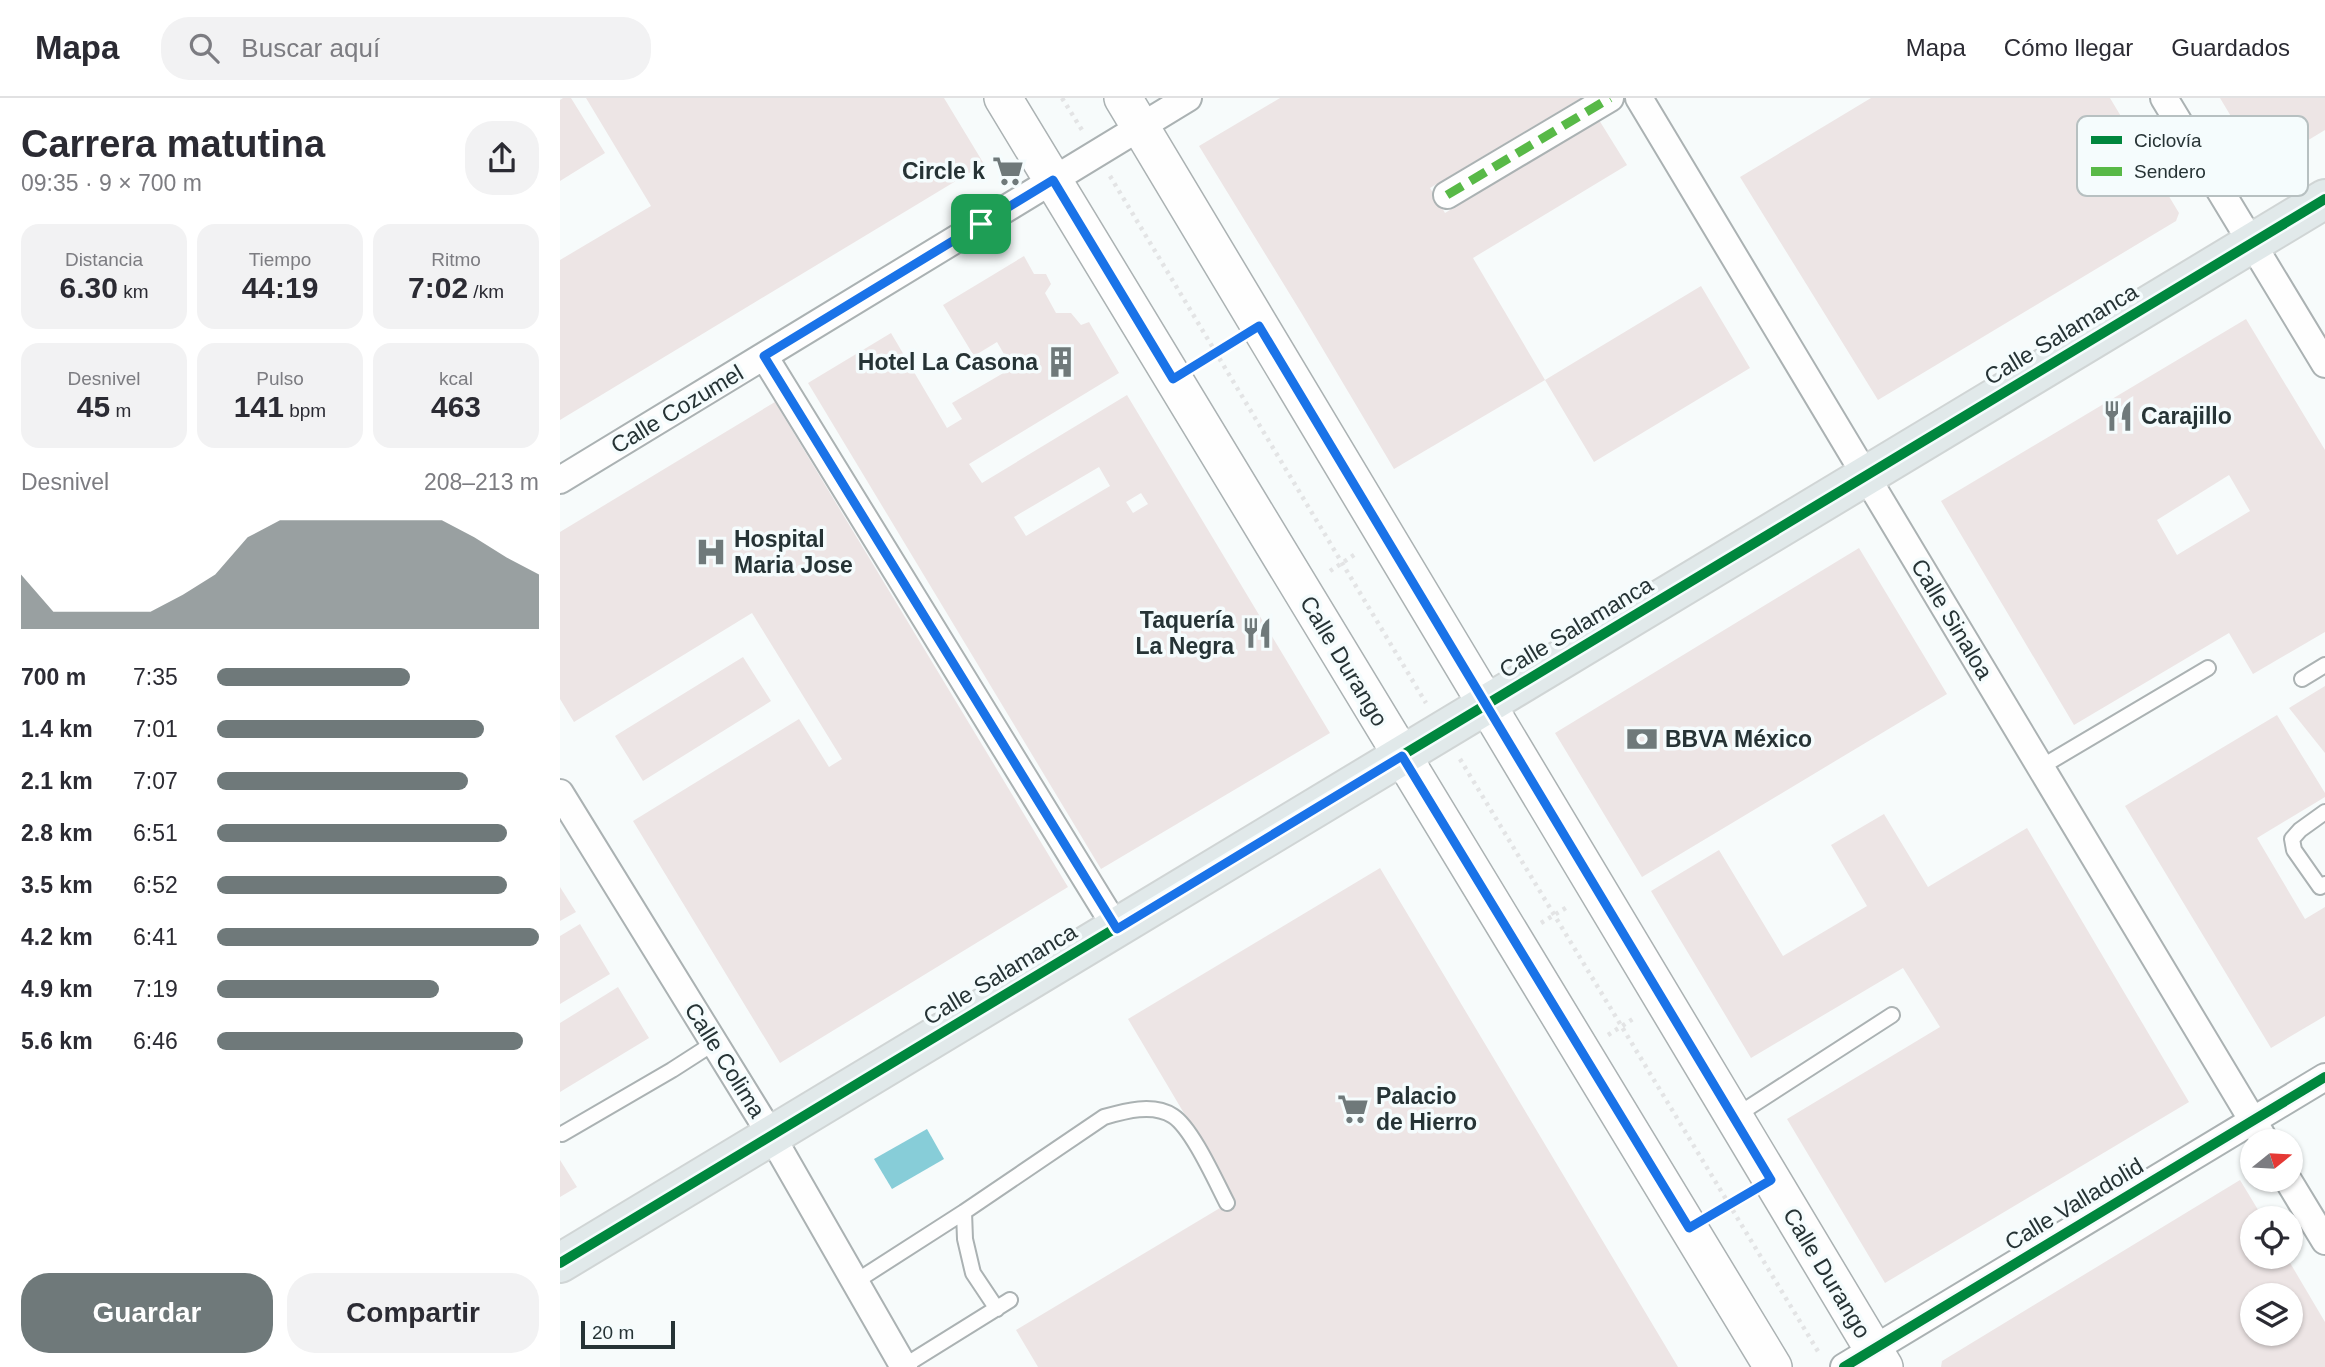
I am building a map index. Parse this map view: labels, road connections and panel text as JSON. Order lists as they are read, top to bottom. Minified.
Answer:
{"streets":{"main road":["Calle Salamanca","Calle Durango"],"street":["Calle Cozumel","Calle Sinaloa","Calle Colima","Calle Valladolid"]},"crossings":[["Calle Salamanca","Calle Sinaloa"],["Calle Salamanca","Calle Durango"],["Calle Salamanca","Calle Colima"],["Calle Cozumel","Calle Durango"],["Calle Durango","Calle Valladolid"]],"places":{"supermarket":["Circle k","Palacio de Hierro"],"building":["Hotel La Casona"],"restaurant":["Carajillo","Taquería La Negra"],"hospital":["Hospital Maria Jose"],"bank":["BBVA México"]},"legend":["Ciclovía","Sendero"],"scale_bar":"20 m","north":"right","page":{"header":"Mapa","search":"Buscar aquí","nav":["Mapa","Cómo llegar","Guardados"],"heading":["Carrera matutina","09:35 · 9 × 700 m"],"stats":[["Distancia","6.30 km"],["Tiempo","44:19"],["Ritmo","7:02 /km"],["Desnivel","45 m"],["Pulso","141 bpm"],["kcal","463"]],"chart":["Desnivel","208–213 m"],"list":[{"name":"700 m","note":"7:35"},{"name":"1.4 km","note":"7:01"},{"name":"2.1 km","note":"7:07"},{"name":"2.8 km","note":"6:51"},{"name":"3.5 km","note":"6:52"},{"name":"4.2 km","note":"6:41"},{"name":"4.9 km","note":"7:19"},{"name":"5.6 km","note":"6:46"}],"buttons":["Guardar","Compartir"],"scale":"20 m"}}
